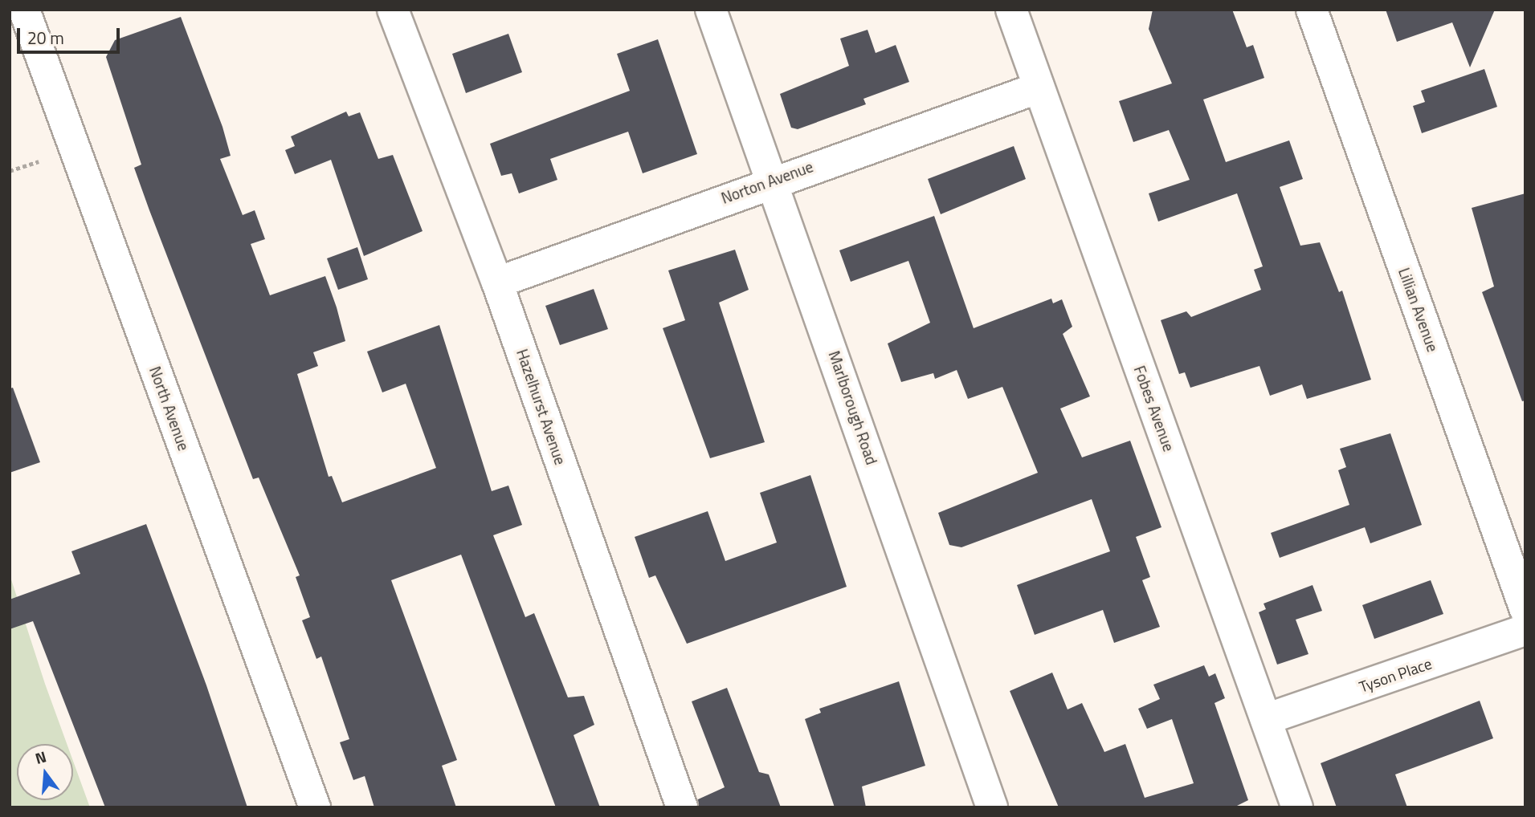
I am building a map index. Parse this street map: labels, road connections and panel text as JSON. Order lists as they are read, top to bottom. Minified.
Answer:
{"streets":{"street":["Norton Avenue","Lillian Avenue","Hazelhurst Avenue","Marlborough Road","North Avenue","Fobes Avenue","Tyson Place"]},"crossings":[["Norton Avenue","Hazelhurst Avenue"],["Norton Avenue","Marlborough Road"],["Norton Avenue","Fobes Avenue"],["Fobes Avenue","Tyson Place"]],"scale_bar":"20 m","north":"top"}
